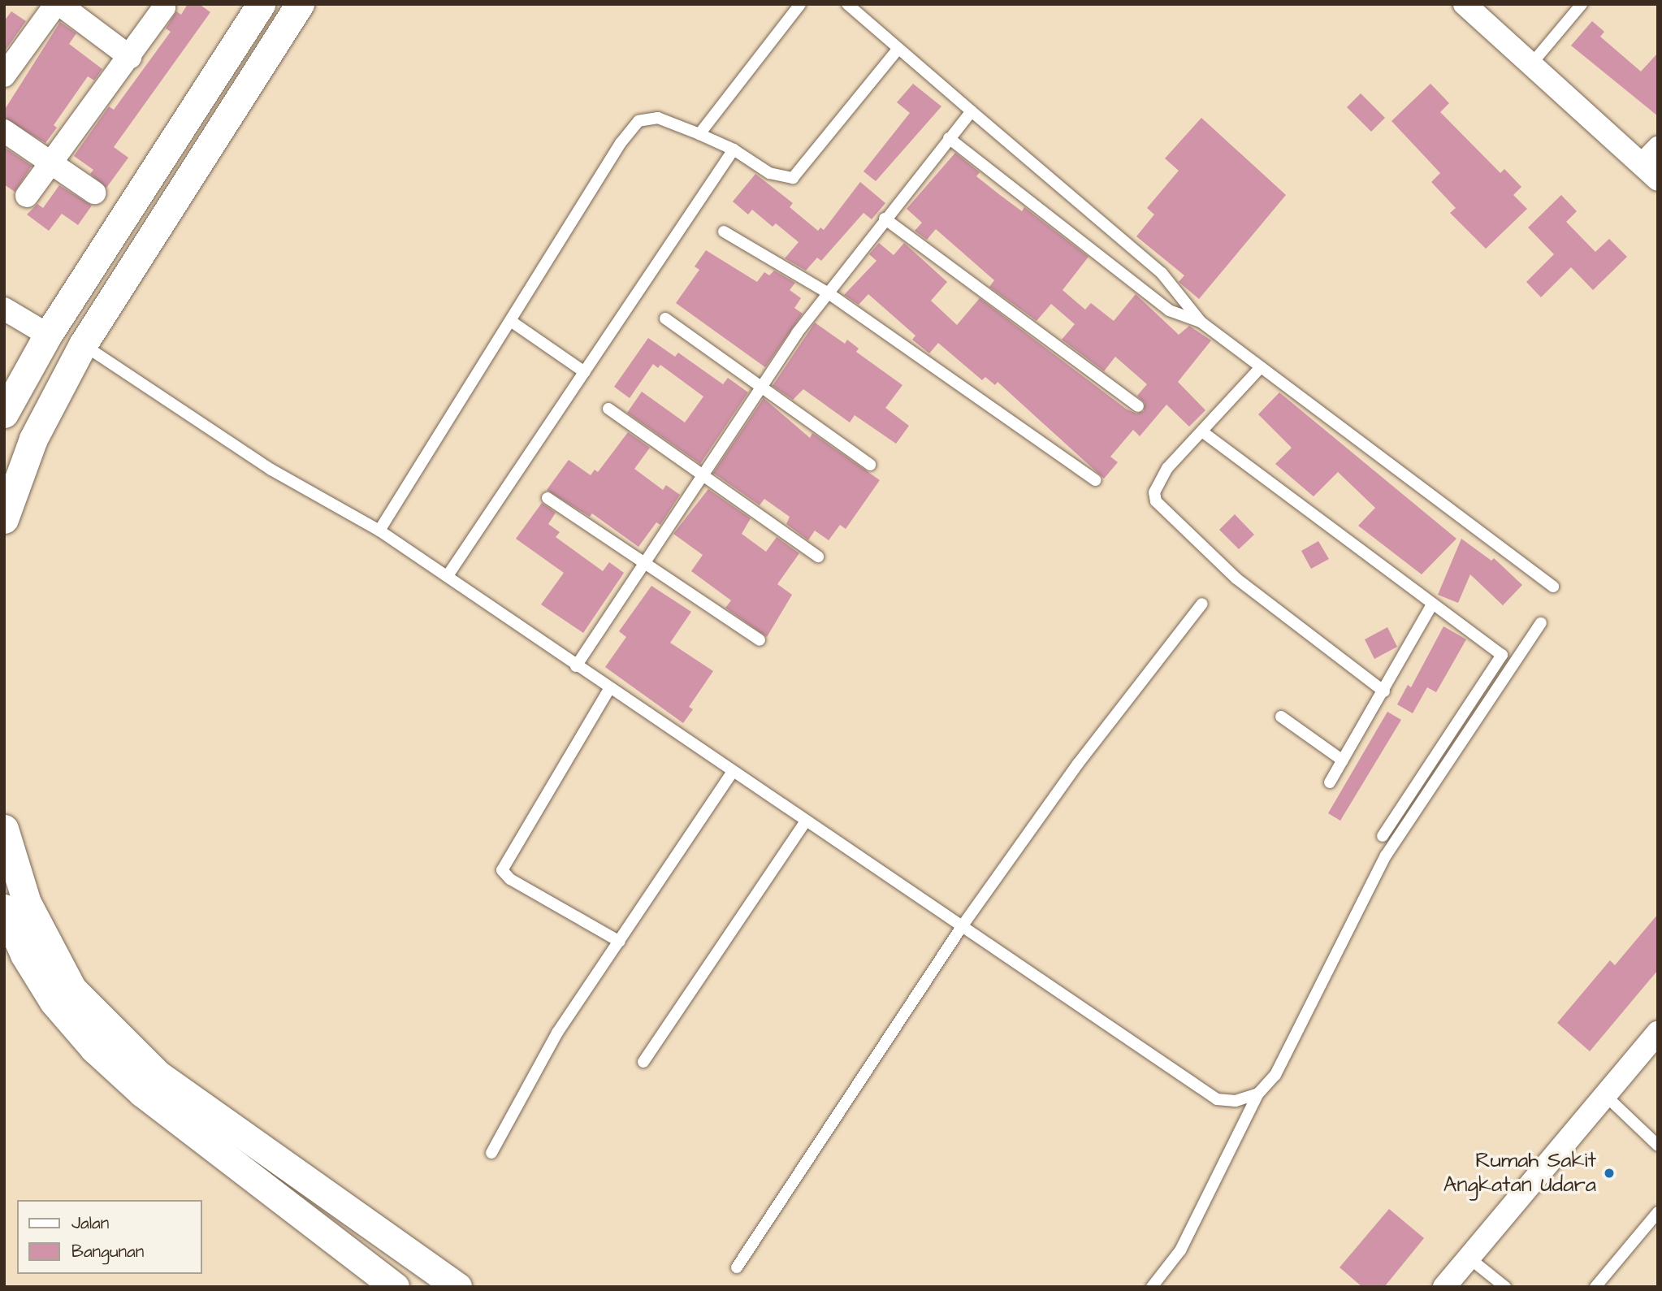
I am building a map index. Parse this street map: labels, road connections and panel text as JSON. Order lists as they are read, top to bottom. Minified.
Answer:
{"places":["Rumah Sakit Angkatan Udara"],"legend":["Jalan","Bangunan"]}
